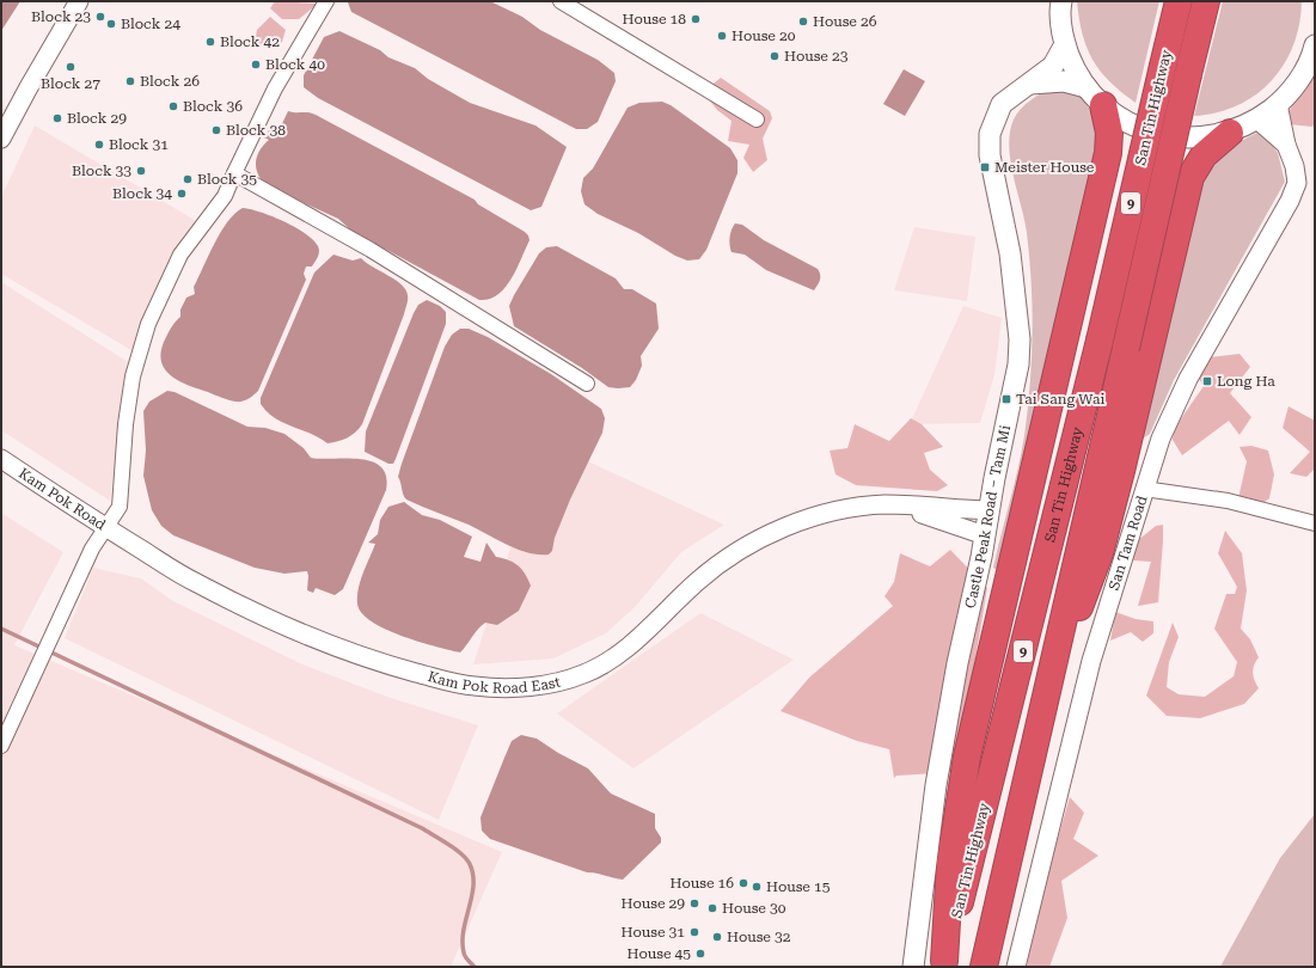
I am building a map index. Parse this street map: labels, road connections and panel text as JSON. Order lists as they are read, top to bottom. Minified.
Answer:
{"streets":{"highway":["San Tin Highway","9"],"main road":["Castle Peak Road – Tam Mi"],"street":["Kam Pok Road","San Tam Road","Kam Pok Road East"]},"crossings":[["Kam Pok Road","Kam Pok Road East"],["Castle Peak Road – Tam Mi","Kam Pok Road East"]],"places":{"other":["Block 23","House 18","House 26","Block 24","House 20","Block 42","House 23","Block 40","Block 27","Block 26","Block 36","Block 29","Block 38","Block 31","Block 33","Block 35","Block 34","House 16","House 15","House 29","House 30","House 31","House 32","House 45"],"transit":["Meister House","Long Ha","Tai Sang Wai"]}}
